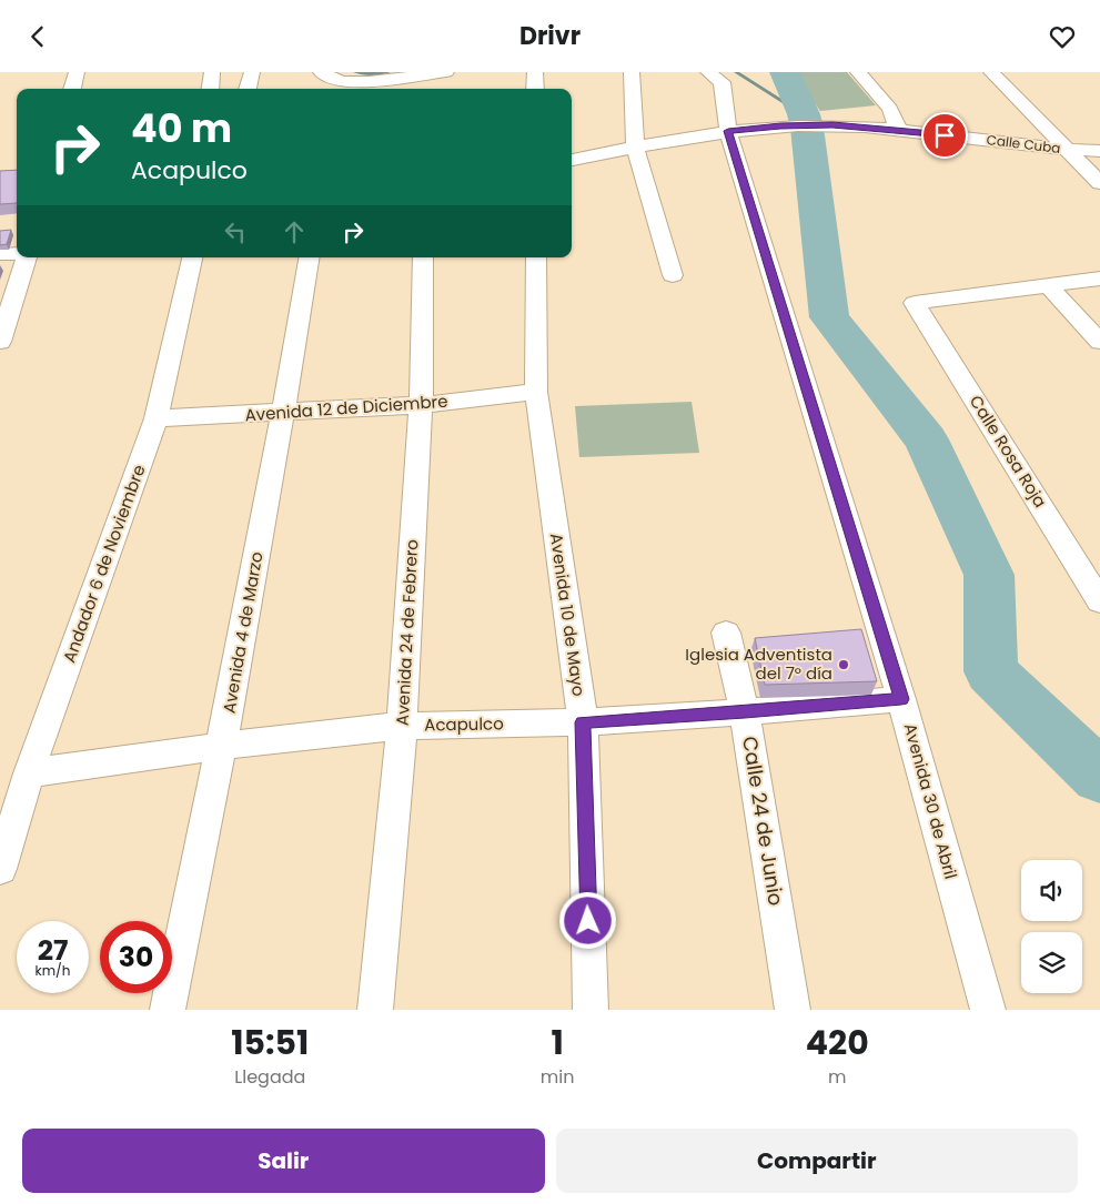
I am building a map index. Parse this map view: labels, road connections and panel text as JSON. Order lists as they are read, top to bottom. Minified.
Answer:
{"streets":{"street":["Calle Cuba","Avenida 12 de Diciembre","Calle Rosa Roja","Andador 6 de Noviembre","Avenida 10 de Mayo","Avenida 4 de Marzo","Avenida 24 de Febrero","Acapulco","Avenida 30 de Abril","Calle 24 de Junio"]},"crossings":[["Calle Cuba","Avenida 30 de Abril"],["Avenida 12 de Diciembre","Andador 6 de Noviembre"],["Avenida 12 de Diciembre","Avenida 10 de Mayo"],["Avenida 12 de Diciembre","Avenida 4 de Marzo"],["Avenida 12 de Diciembre","Avenida 24 de Febrero"],["Andador 6 de Noviembre","Acapulco"],["Avenida 10 de Mayo","Acapulco"],["Avenida 4 de Marzo","Acapulco"],["Avenida 24 de Febrero","Acapulco"],["Acapulco","Avenida 30 de Abril"],["Acapulco","Calle 24 de Junio"]],"places":["Iglesia Adventista del 7° día"],"page":{"header":"Drivr","turn":["40 m","Acapulco"],"speed":"27 km/h","limit":"30","eta":["15:51","Llegada","1","min","420","m"],"buttons":["Salir","Compartir"]}}
